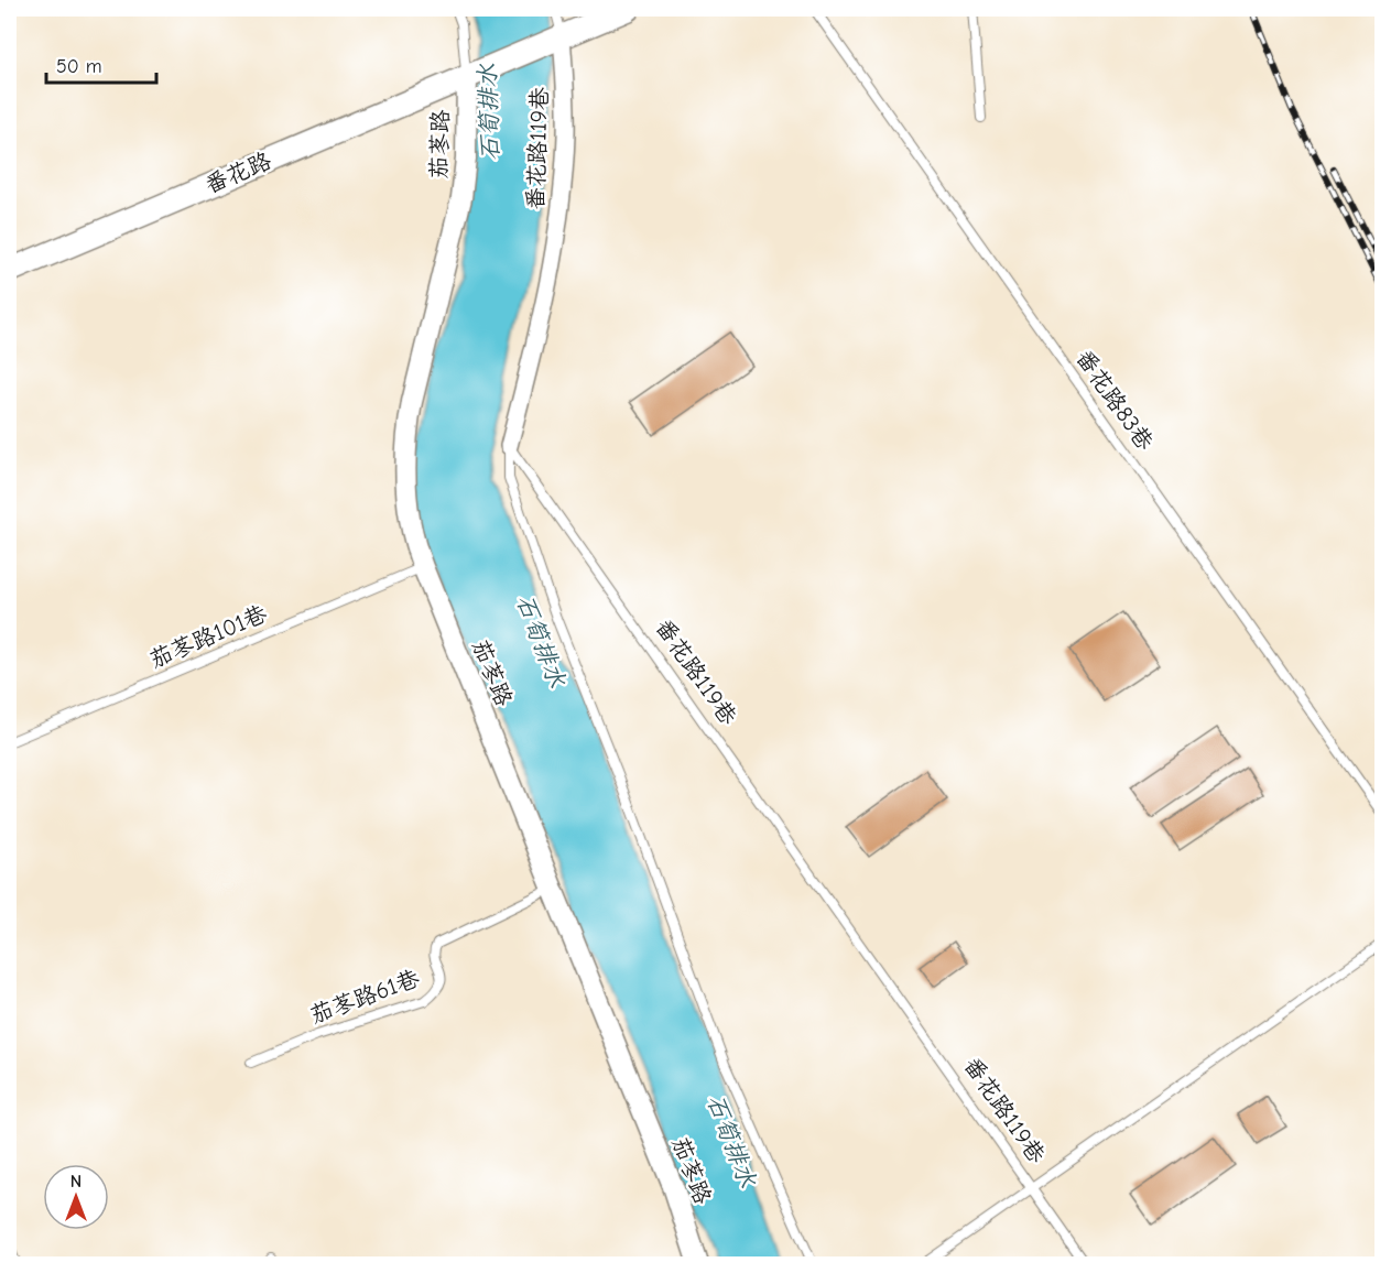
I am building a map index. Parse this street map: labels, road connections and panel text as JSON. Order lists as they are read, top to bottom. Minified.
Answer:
{"streets":{"main road":["番花路"],"street":["茄苳路","番花路119巷"],"lane":["番花路83巷","茄苳路101巷","茄苳路61巷"]},"crossings":[["茄苳路","番花路"],["茄苳路","茄苳路101巷"],["茄苳路","茄苳路61巷"],["番花路119巷","番花路"]],"water":["石筍排水"],"scale_bar":"50 m","north":"top"}
